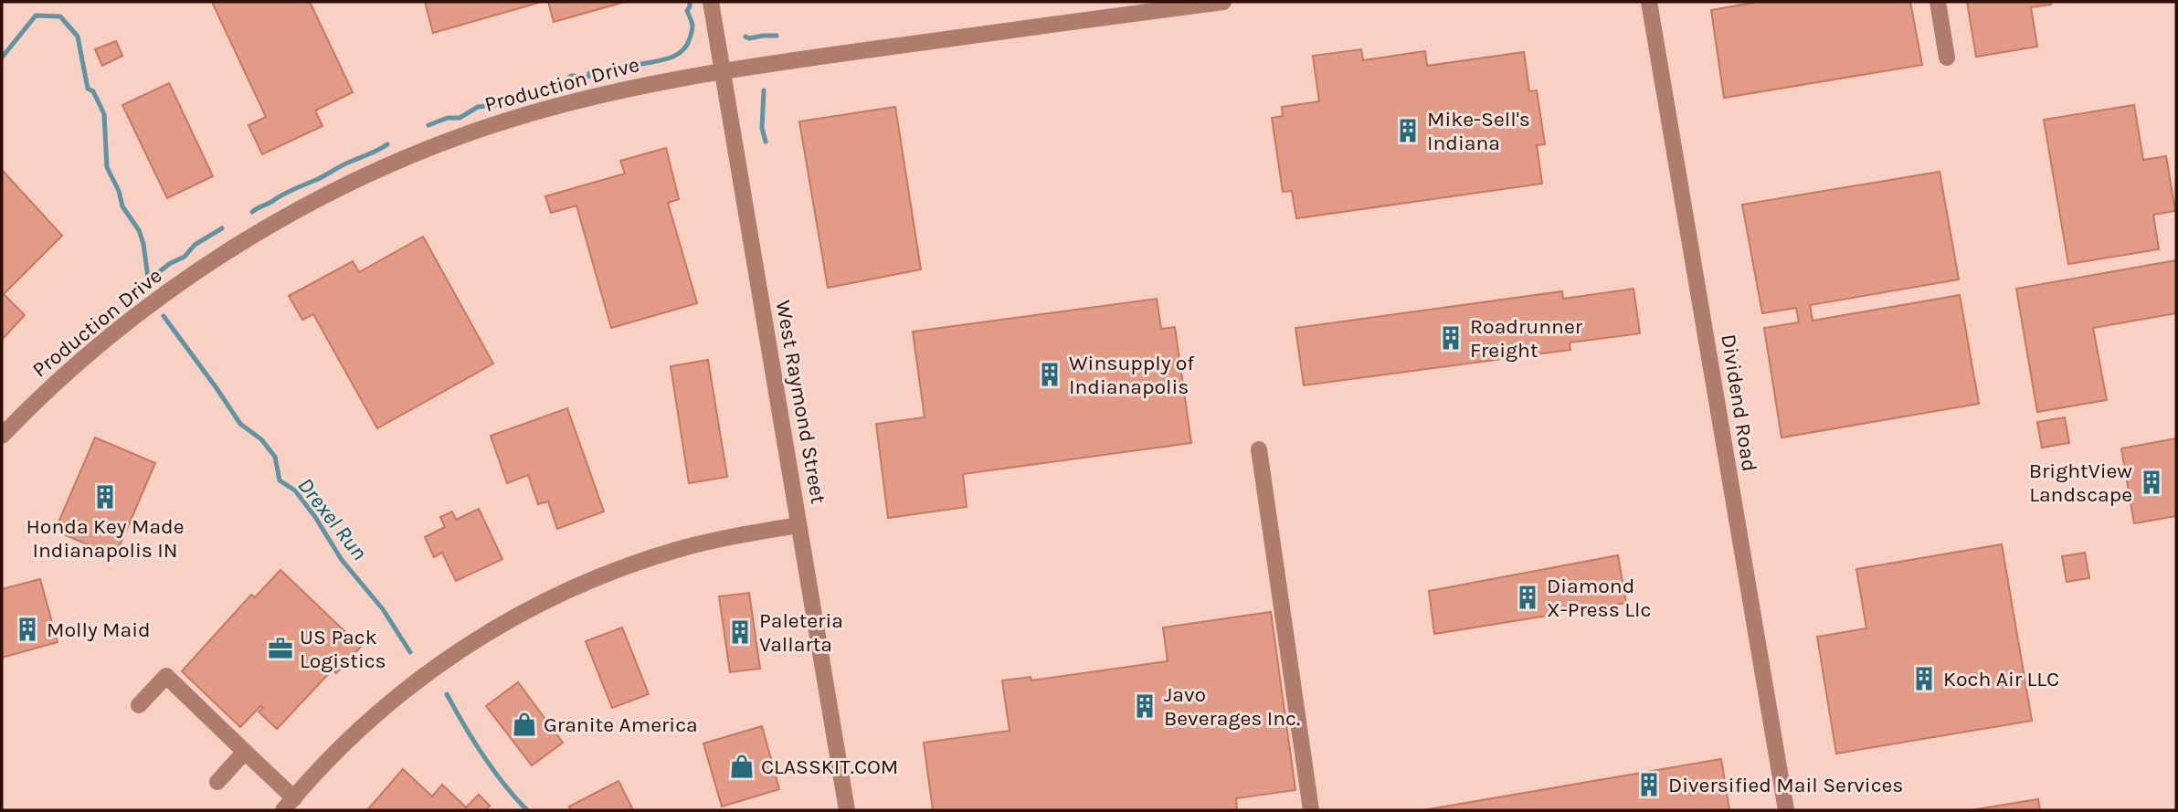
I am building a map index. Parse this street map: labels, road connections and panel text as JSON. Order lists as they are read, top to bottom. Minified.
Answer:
{"streets":{"street":["Production Drive","West Raymond Street","Dividend Road"]},"crossings":[["Production Drive","West Raymond Street"]],"water":["Drexel Run"],"places":{"building":["Mike-Sell's Indiana","Roadrunner Freight","Winsupply of Indianapolis","BrightView Landscape","Honda Key Made Indianapolis IN","Diamond X-Press Llc","Molly Maid","Paleteria Vallarta","Koch Air LLC","Javo Beverages Inc.","Diversified Mail Services"],"office":["US Pack Logistics"],"shop":["Granite America","CLASSKIT.COM"]}}
